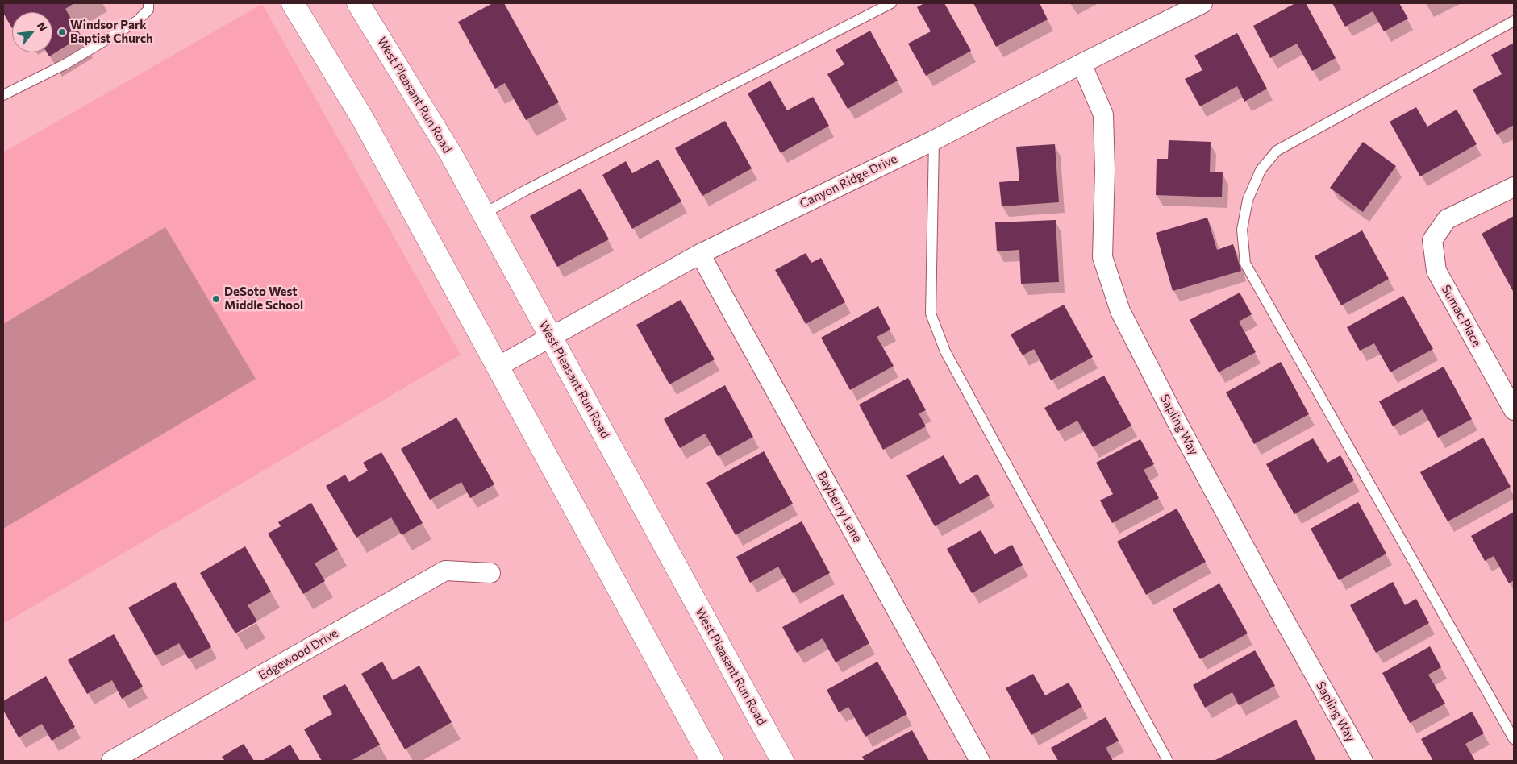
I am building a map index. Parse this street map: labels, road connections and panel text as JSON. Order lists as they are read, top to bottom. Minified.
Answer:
{"streets":{"main road":["West Pleasant Run Road"],"street":["Canyon Ridge Drive","Sumac Place","Sapling Way","Bayberry Lane","Edgewood Drive"]},"crossings":[["West Pleasant Run Road","Canyon Ridge Drive"],["Canyon Ridge Drive","Sapling Way"],["Canyon Ridge Drive","Bayberry Lane"]],"places":["Windsor Park Baptist Church","DeSoto West Middle School"],"north":"top right"}
